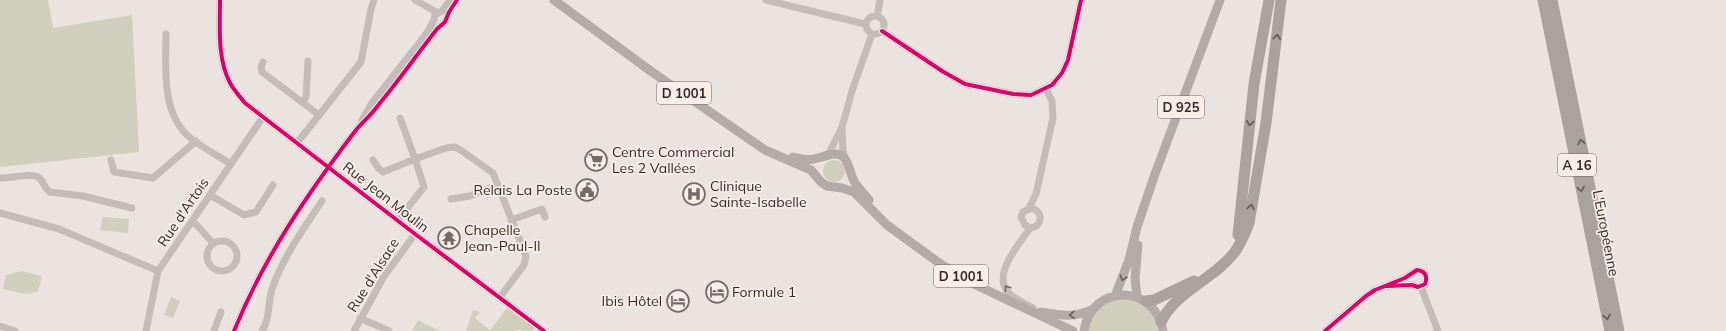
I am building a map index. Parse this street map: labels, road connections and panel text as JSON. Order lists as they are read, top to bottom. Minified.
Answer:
{"streets":{"highway":["A 16","L'Européenne"],"main road":["D 1001","D 925"],"street":["Rue Jean Moulin","Rue d'Artois","Rue d'Alsace"]},"crossings":[["Rue Jean Moulin","Rue d'Artois"],["Rue Jean Moulin","Rue d'Alsace"]],"places":{"supermarket":["Centre Commercial Les 2 Vallées"],"public building":["Relais La Poste"],"hospital":["Clinique Sainte-Isabelle"],"temple":["Chapelle Jean-Paul-II"],"hotel":["Formule 1","Ibis Hôtel"]}}
